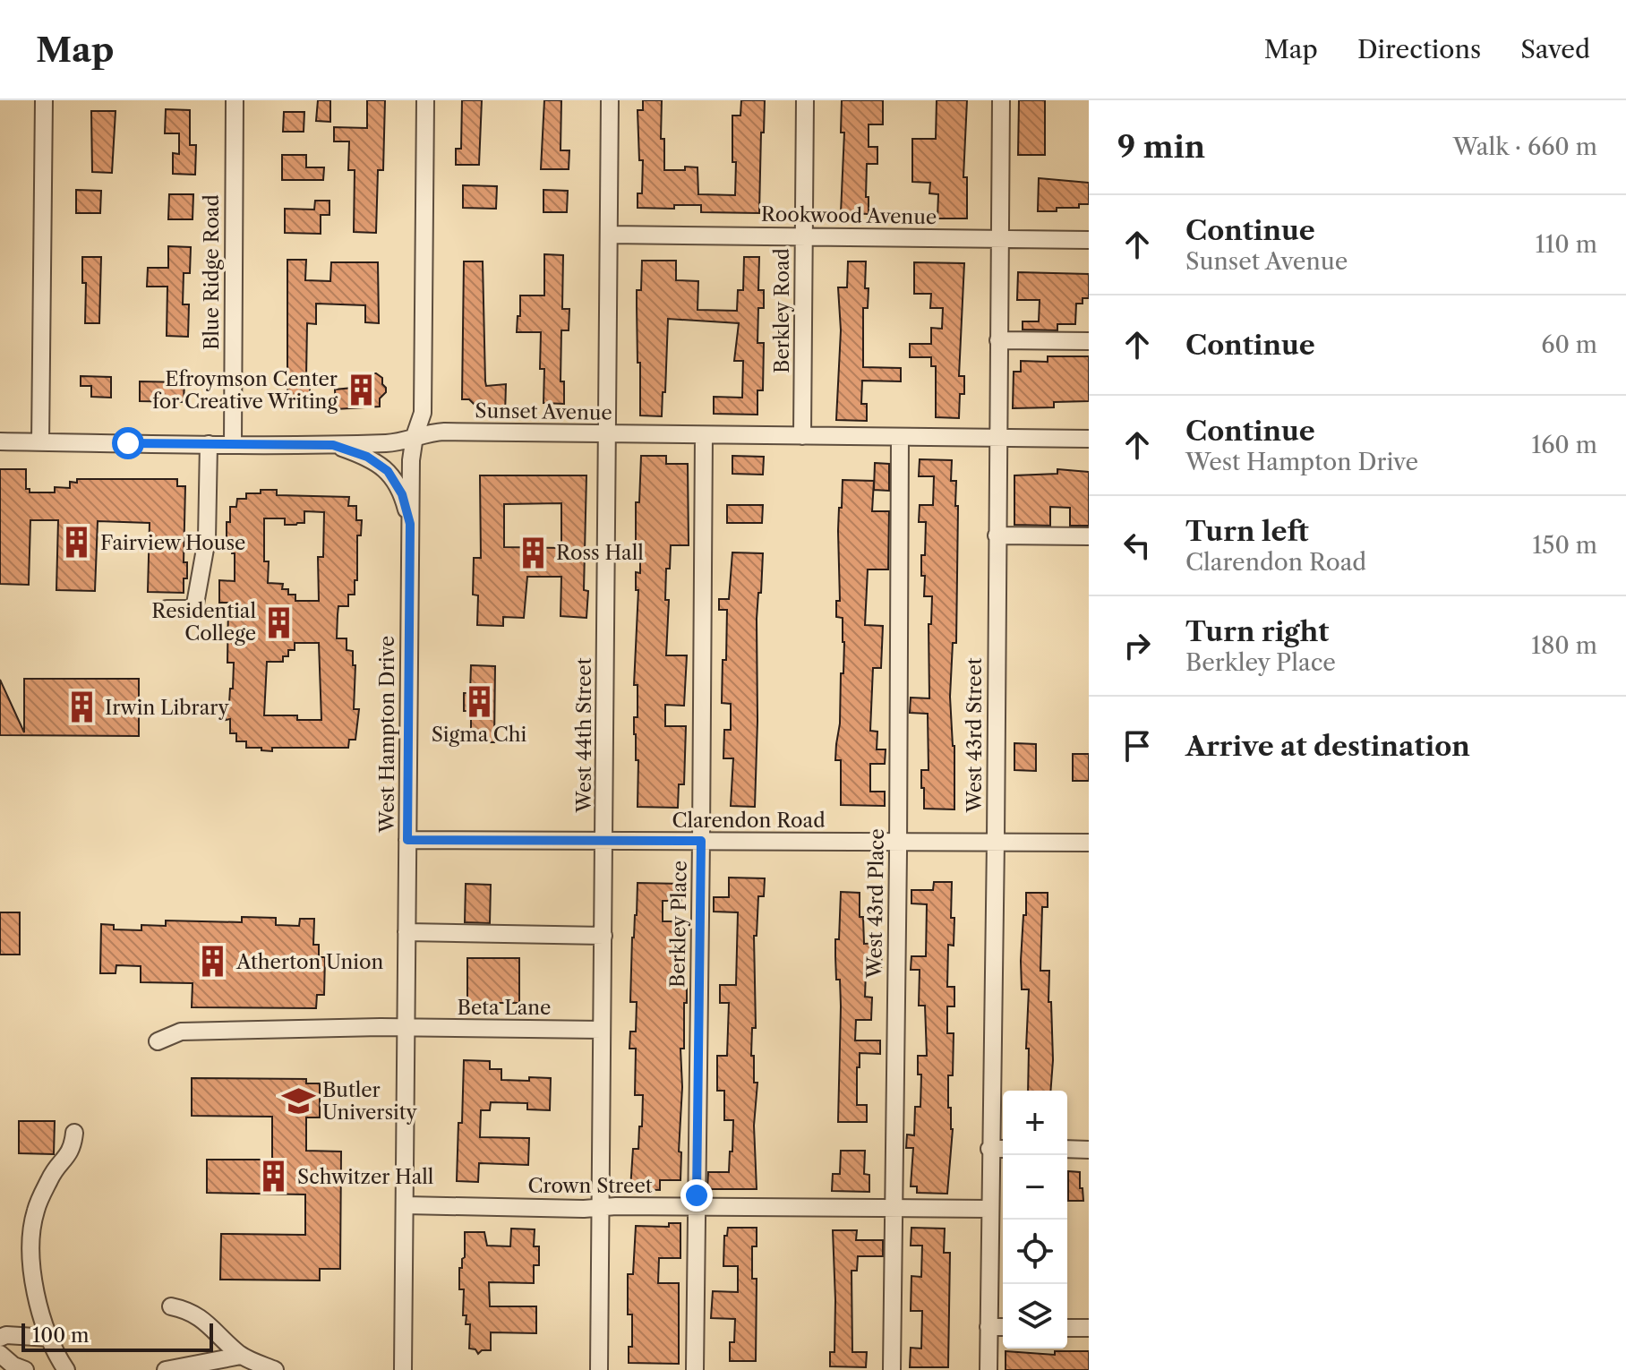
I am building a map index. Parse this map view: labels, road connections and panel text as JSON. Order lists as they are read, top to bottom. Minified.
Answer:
{"streets":{"street":["Rookwood Avenue","Blue Ridge Road","Berkley Road","Sunset Avenue","West Hampton Drive","West 44th Street","West 43rd Street","Clarendon Road","West 43rd Place","Berkley Place","Beta Lane","Crown Street"]},"crossings":[["Rookwood Avenue","Berkley Road"],["Rookwood Avenue","West 44th Street"],["Rookwood Avenue","West 43rd Street"],["Blue Ridge Road","Sunset Avenue"],["Berkley Road","Sunset Avenue"],["Sunset Avenue","West Hampton Drive"],["Sunset Avenue","West 44th Street"],["Sunset Avenue","West 43rd Street"],["Sunset Avenue","West 43rd Place"],["Sunset Avenue","Berkley Place"],["West Hampton Drive","Clarendon Road"],["West Hampton Drive","Beta Lane"],["West Hampton Drive","Crown Street"],["West 44th Street","Clarendon Road"],["West 44th Street","Beta Lane"],["West 44th Street","Crown Street"],["West 43rd Street","Clarendon Road"],["West 43rd Street","Crown Street"],["Clarendon Road","West 43rd Place"],["Clarendon Road","Berkley Place"],["West 43rd Place","Crown Street"],["Berkley Place","Crown Street"]],"places":{"building":["Efroymson Center for Creative Writing","Fairview House","Ross Hall","Residential College","Sigma Chi","Irwin Library","Atherton Union","Schwitzer Hall"],"school or university":["Butler University"]},"scale_bar":"100 m","page":{"header":"Map","nav":["Map","Directions","Saved"],"heading":["9 min","Walk · 660 m"],"list":[["Continue","Sunset Avenue","110 m"],["Continue","60 m"],["Continue","West Hampton Drive","160 m"],["Turn left","Clarendon Road","150 m"],["Turn right","Berkley Place","180 m"],"Arrive at destination"],"map_buttons":["+","−"],"scale":"100 m"}}
